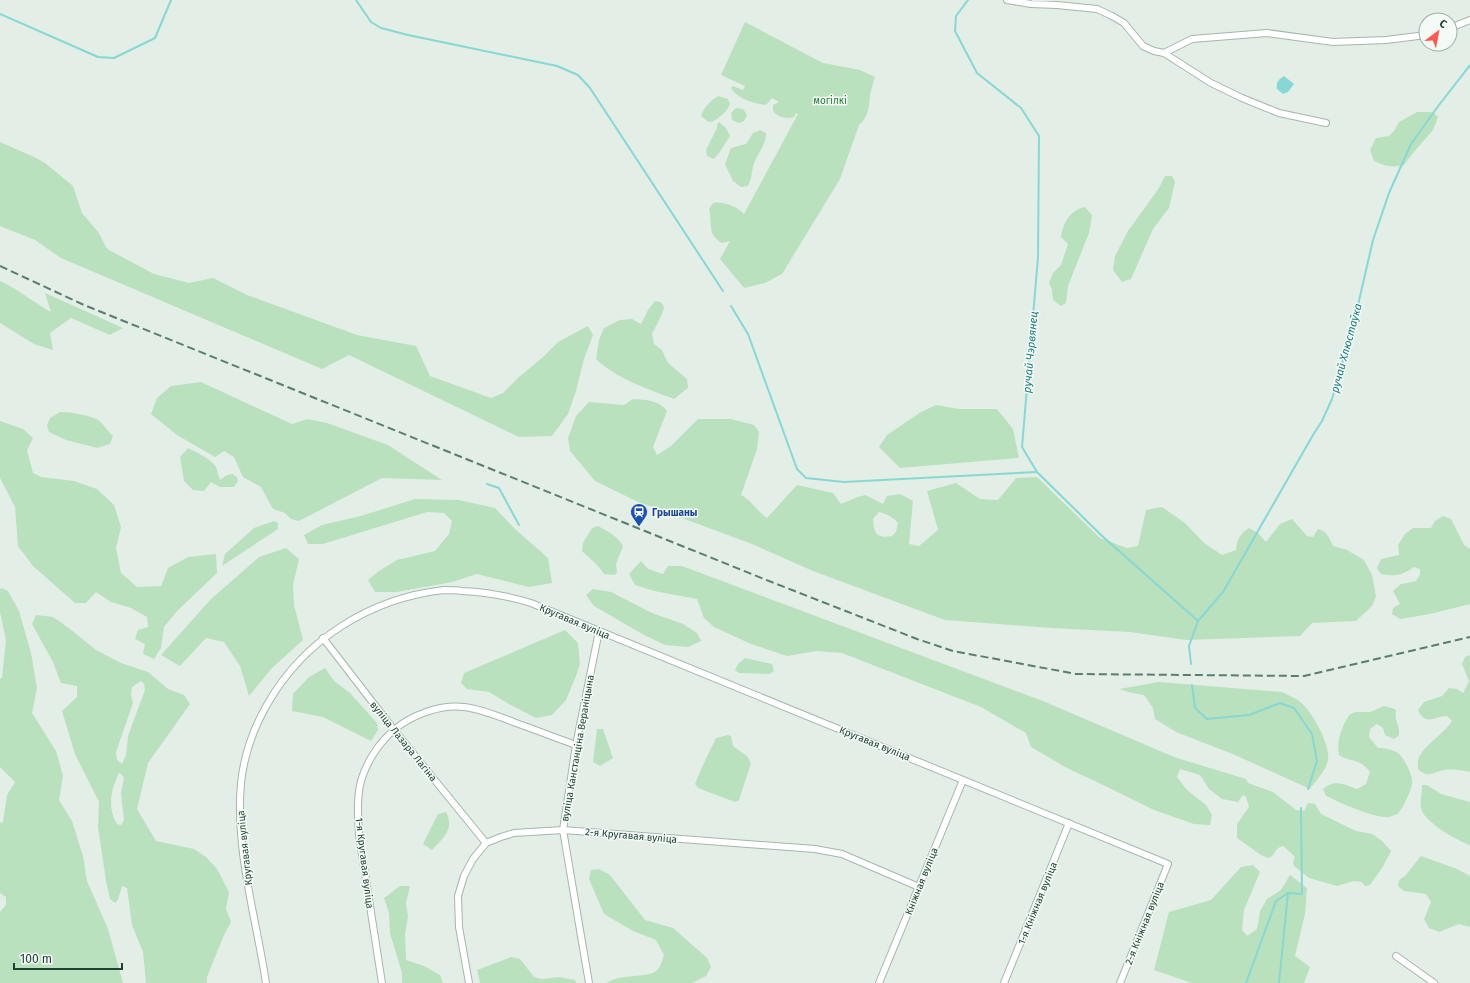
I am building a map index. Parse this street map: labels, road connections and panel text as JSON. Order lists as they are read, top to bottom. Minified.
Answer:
{"streets":{"street":["Кругавая вуліца","вуліца Лазара Лагіна","вуліца Канстанціна Вераніцына","2-я Кругавая вуліца","1-я Кругавая вуліца","Кніжная вуліца","1-я Кніжная вуліца","2-я Кніжная вуліца"]},"crossings":[["Кругавая вуліца","вуліца Лазара Лагіна"],["Кругавая вуліца","вуліца Канстанціна Вераніцына"],["Кругавая вуліца","Кніжная вуліца"],["Кругавая вуліца","1-я Кніжная вуліца"],["Кругавая вуліца","2-я Кніжная вуліца"],["вуліца Лазара Лагіна","2-я Кругавая вуліца"],["вуліца Лазара Лагіна","1-я Кругавая вуліца"],["вуліца Канстанціна Вераніцына","2-я Кругавая вуліца"],["вуліца Канстанціна Вераніцына","1-я Кругавая вуліца"],["2-я Кругавая вуліца","Кніжная вуліца"]],"water":["ручай Хлюстаўка","ручай Чэрвянец"],"parks":["могілкі"],"places":{"station":["Грышаны"]},"scale_bar":"100 m","north":"top right"}
